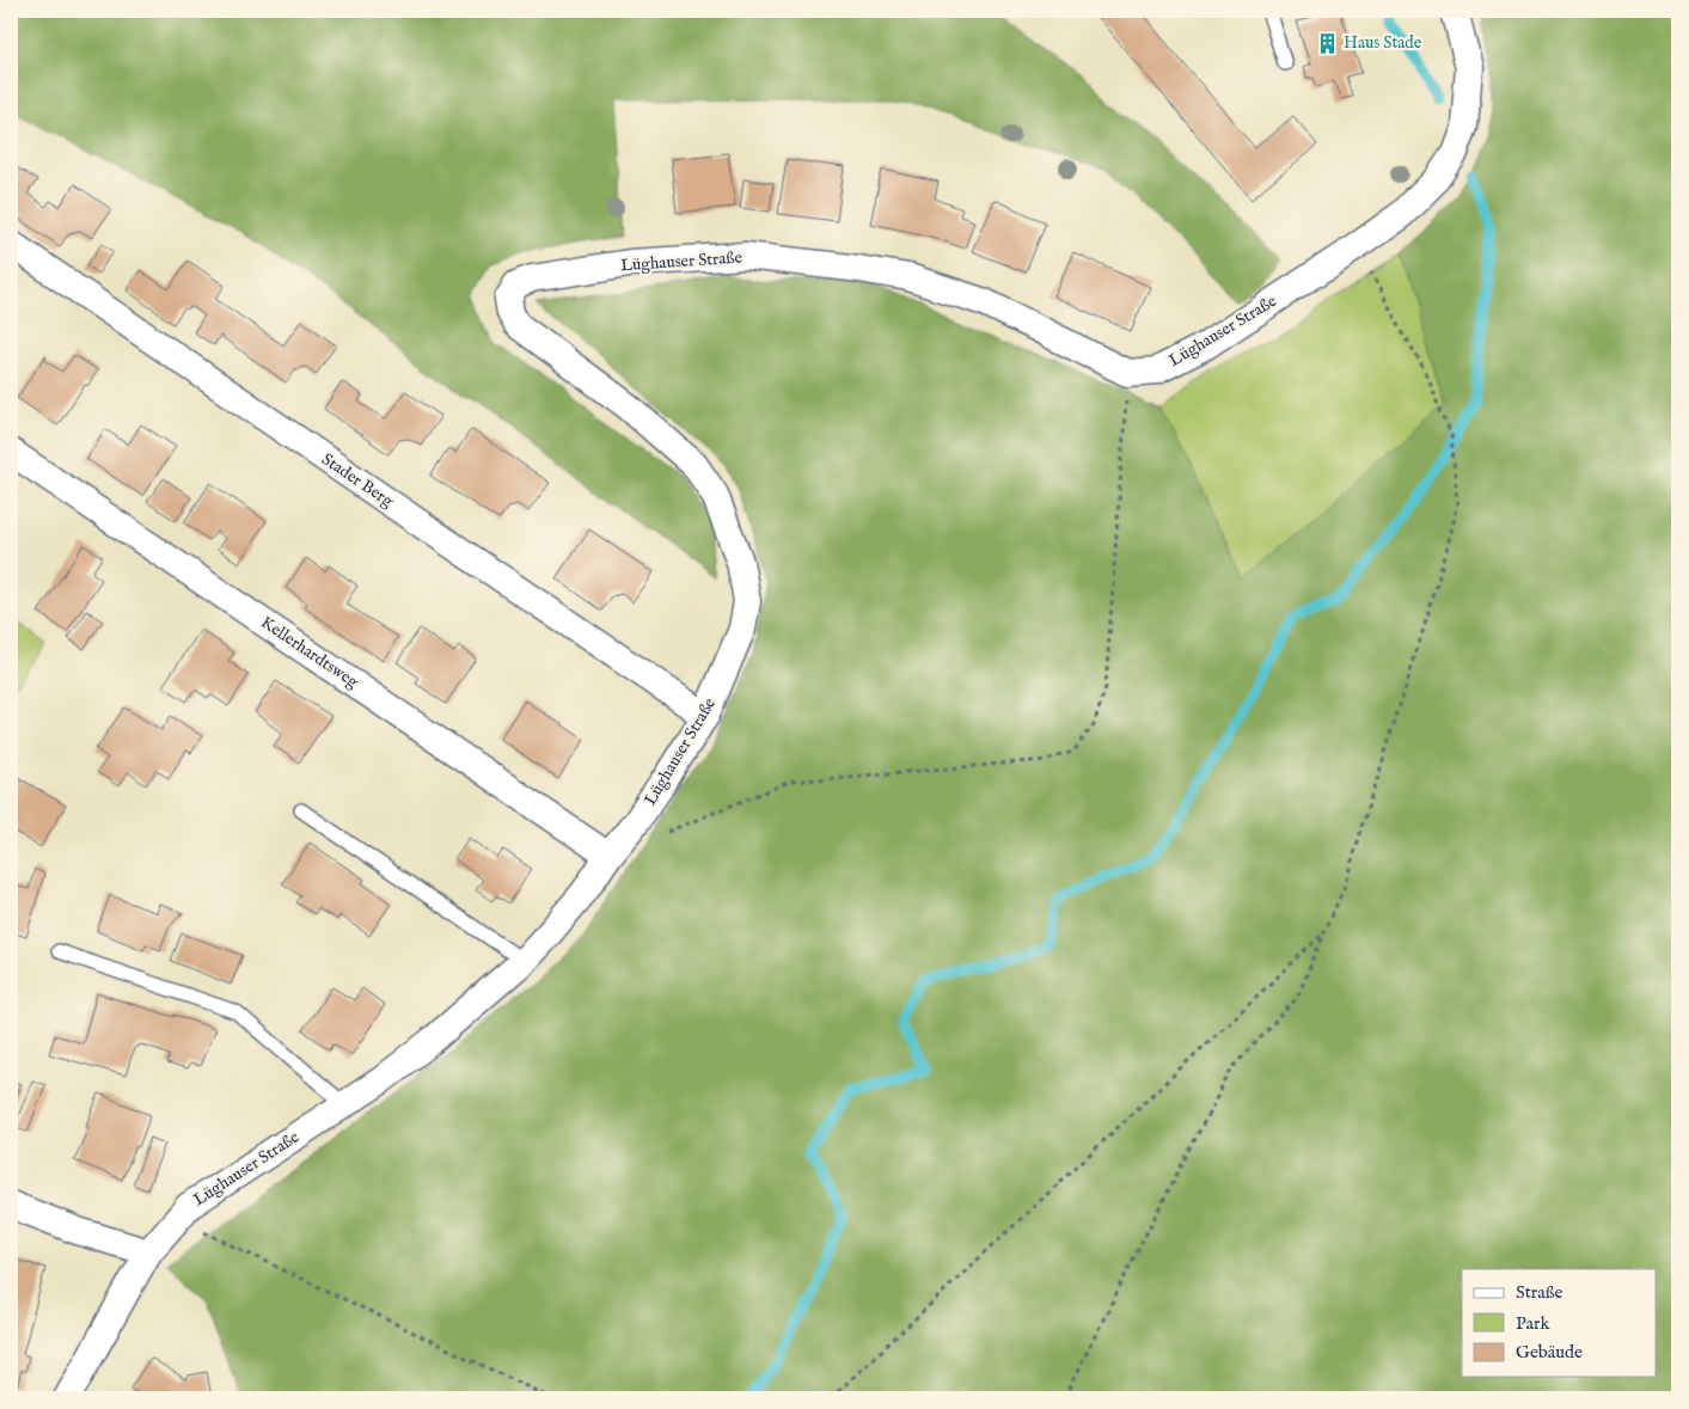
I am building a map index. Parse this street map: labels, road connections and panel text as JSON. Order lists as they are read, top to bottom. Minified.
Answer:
{"streets":{"street":["Lüghauser Straße","Stader Berg","Kellerhardtsweg"]},"crossings":[["Lüghauser Straße","Stader Berg"],["Lüghauser Straße","Kellerhardtsweg"]],"places":{"building":["Haus Stade"]},"legend":["Straße","Park","Gebäude"]}
